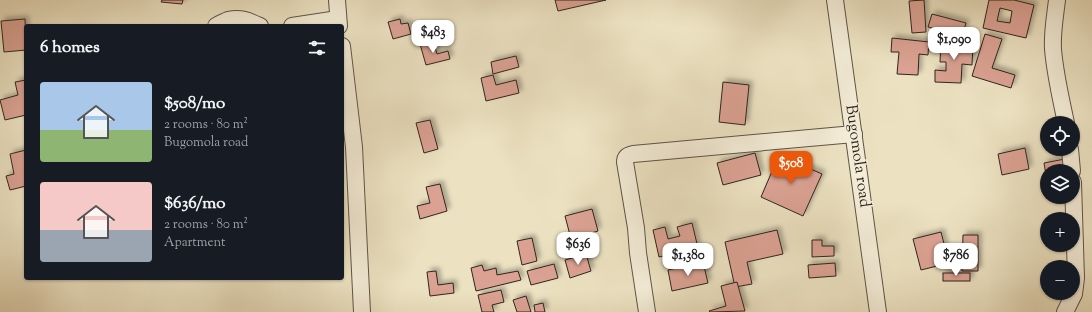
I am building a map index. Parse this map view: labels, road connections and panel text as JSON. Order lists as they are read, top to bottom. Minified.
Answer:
{"streets":{"street":["Bugomola road"]},"page":{"price":["$483","$1,090","$508","$636","$1,380","$786"],"heading":"6 homes","list":[{"name":"$508/mo","note":"2 rooms · 80 m² · Bugomola road"},{"name":"$636/mo","note":"2 rooms · 80 m² · Apartment"}],"map_buttons":["+","−"]}}
